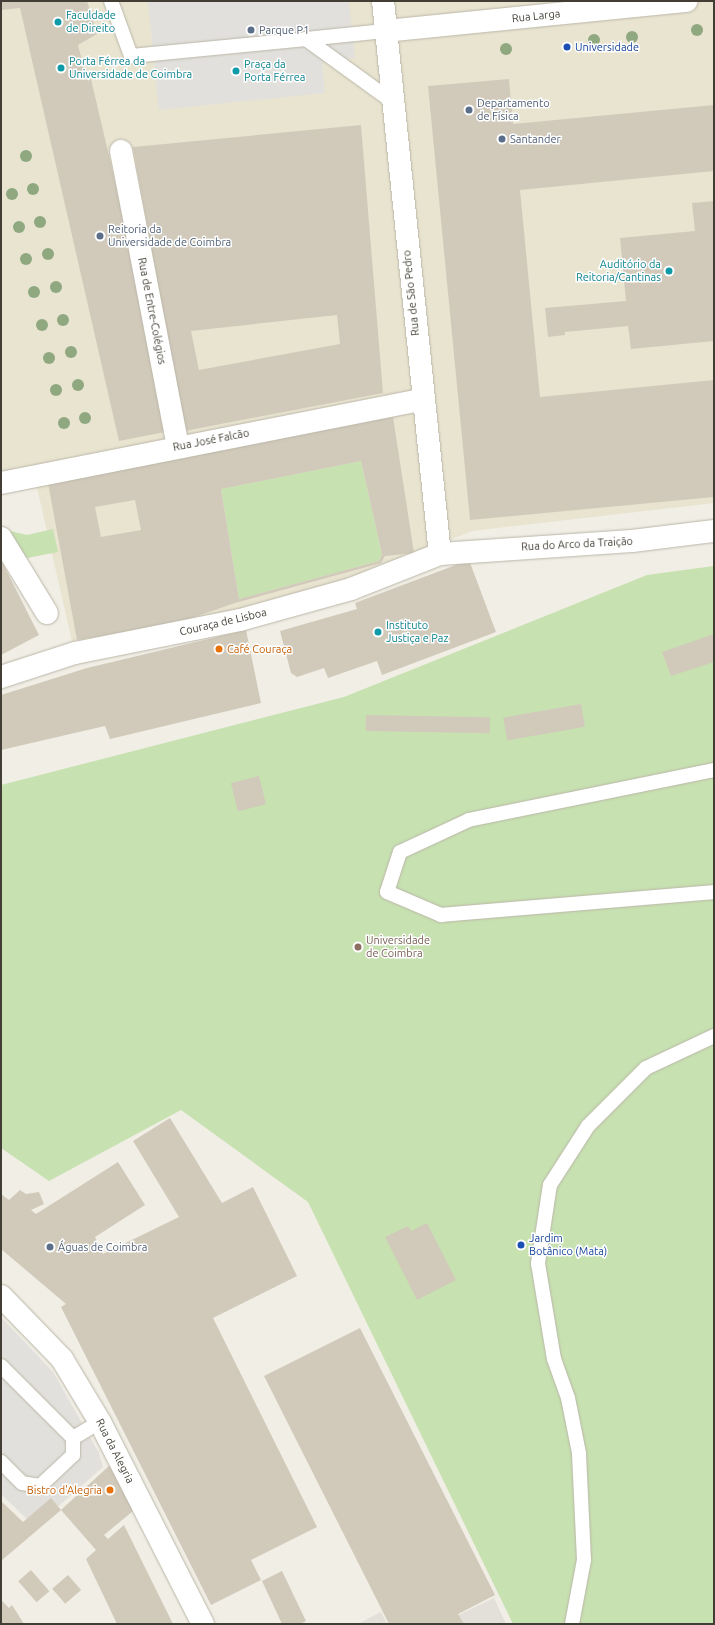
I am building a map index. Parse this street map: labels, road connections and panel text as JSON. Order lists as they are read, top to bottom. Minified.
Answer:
{"streets":{"street":["Rua Larga","Rua de São Pedro","Rua de Entre-Colégios","Rua José Falcão","Rua do Arco da Traição","Couraça de Lisboa","Rua da Alegria"]},"crossings":[["Rua Larga","Rua de São Pedro"],["Rua de São Pedro","Rua José Falcão"],["Rua de São Pedro","Rua do Arco da Traição"],["Rua de São Pedro","Couraça de Lisboa"],["Rua de Entre-Colégios","Rua José Falcão"],["Rua do Arco da Traição","Couraça de Lisboa"]],"places":["Faculdade de Direito","Parque P1","Universidade","Porta Férrea da Universidade de Coimbra","Praça da Porta Férrea","Departamento de Física","Santander","Reitoria da Universidade de Coimbra","Auditório da Reitoria/Cantinas","Instituto Justiça e Paz","Café Couraça","Universidade de Coimbra","Jardim Botânico (Mata)","Águas de Coimbra","Bistro d'Alegria"]}
